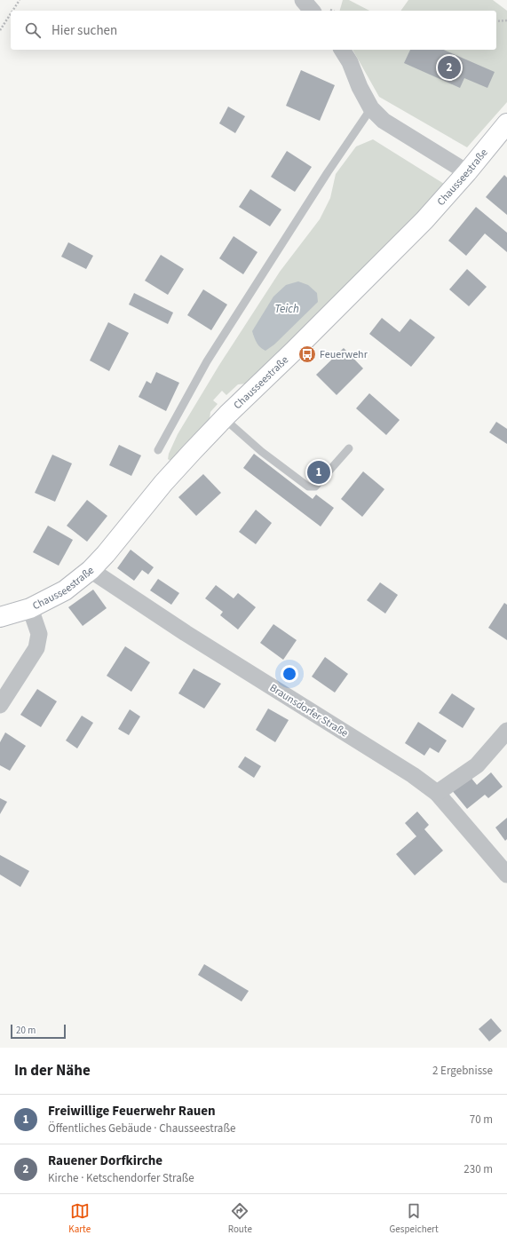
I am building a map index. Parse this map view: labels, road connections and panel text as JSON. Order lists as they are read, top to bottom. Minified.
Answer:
{"streets":{"main road":["Chausseestraße"],"street":["Braunsdorfer Straße"]},"crossings":[["Chausseestraße","Braunsdorfer Straße"]],"water":["Teich"],"places":{"bus stop":["Feuerwehr"]},"scale_bar":"20 m","page":{"search":"Hier suchen","pins":["2","1"],"scale":"20 m","heading":["In der Nähe","2 Ergebnisse"],"list":[{"mark":"1","name":"Freiwillige Feuerwehr Rauen","note":"Öffentliches Gebäude · Chausseestraße","value":"70 m"},{"mark":"2","name":"Rauener Dorfkirche","note":"Kirche · Ketschendorfer Straße","value":"230 m"}],"nav":["Karte","Route","Gespeichert"]}}
